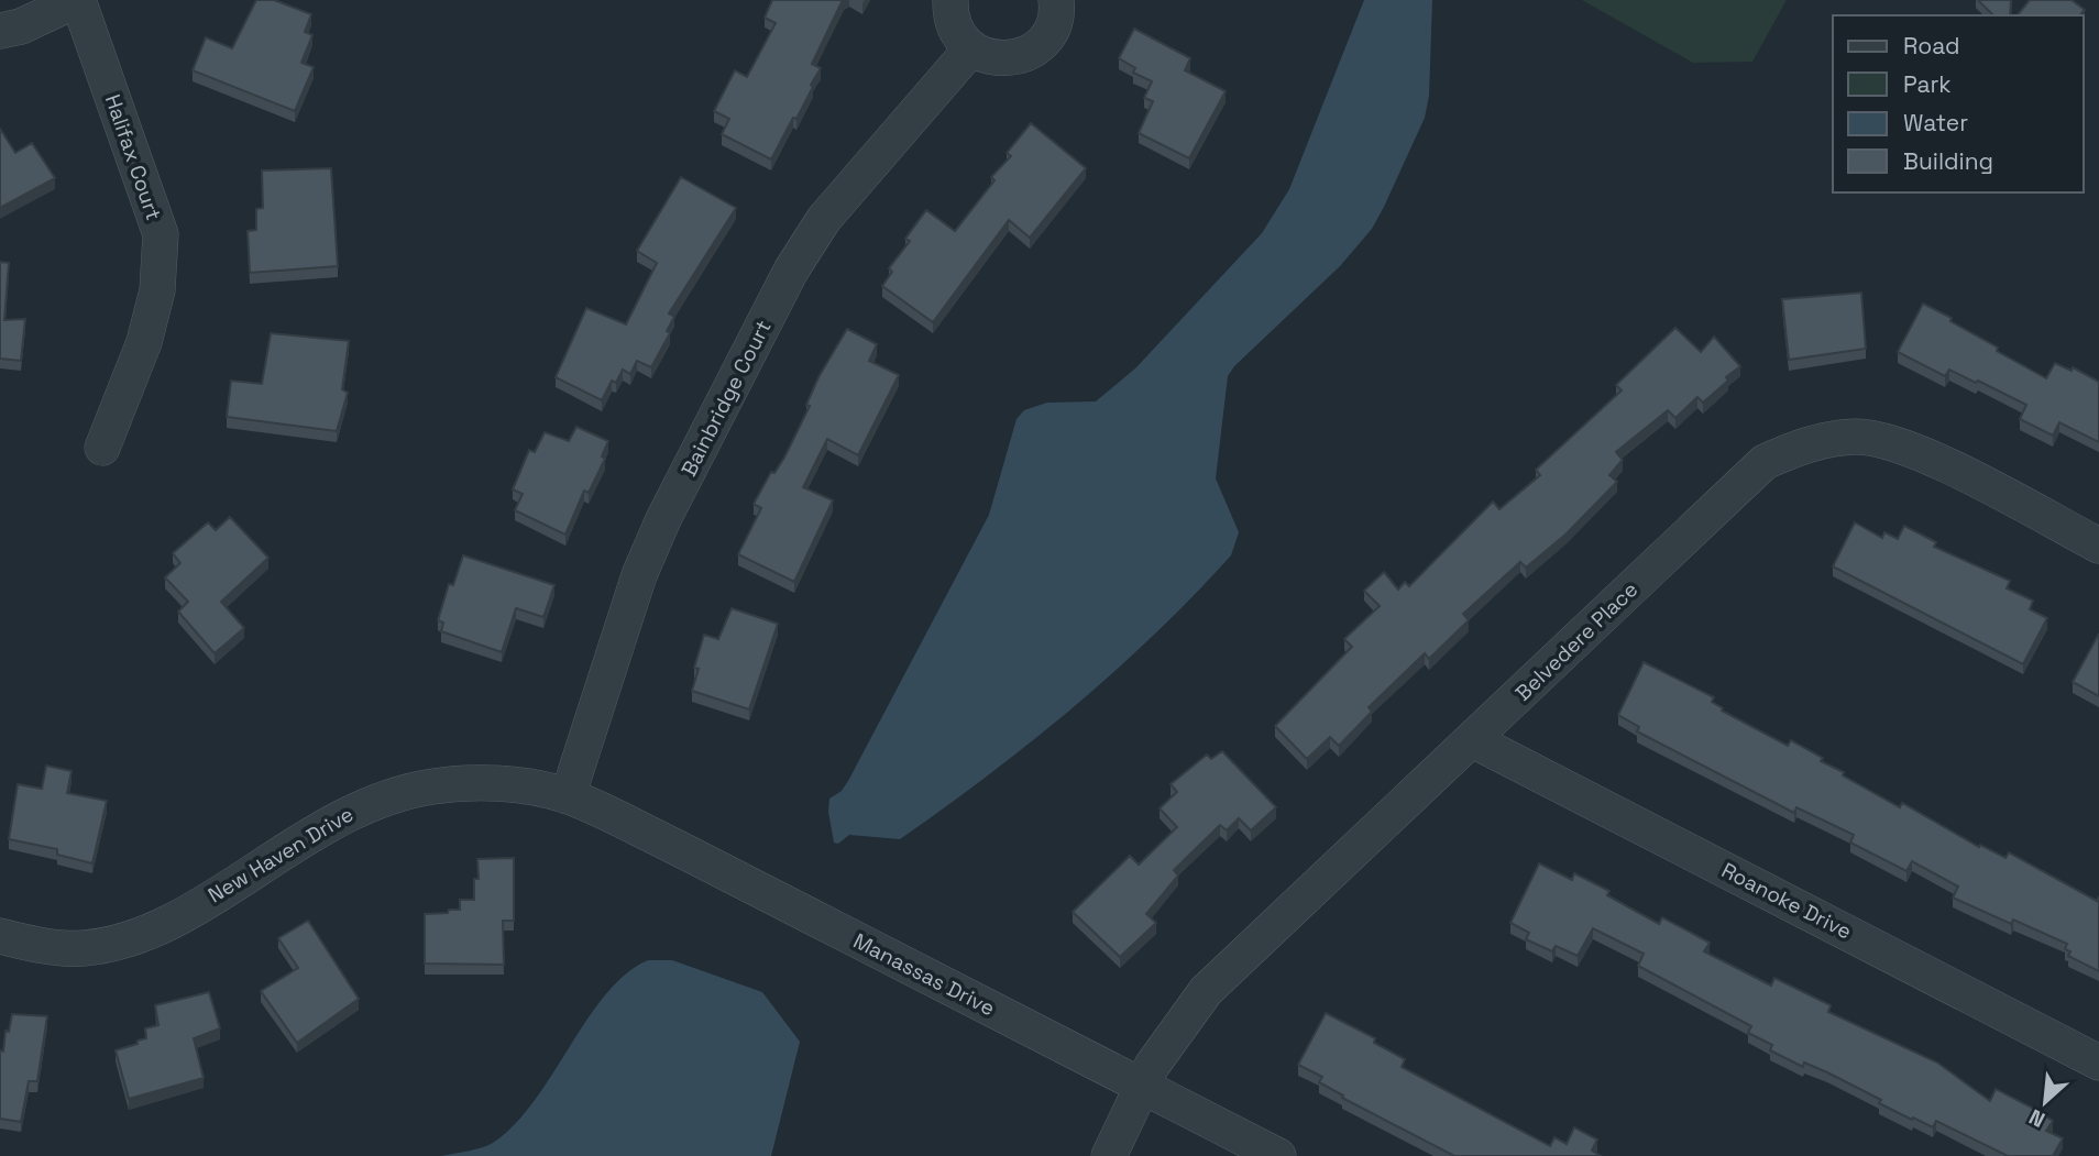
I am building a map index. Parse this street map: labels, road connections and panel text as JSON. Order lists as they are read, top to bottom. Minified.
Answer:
{"streets":{"street":["Halifax Court","Bainbridge Court","Belvedere Place","New Haven Drive","Roanoke Drive","Manassas Drive"]},"crossings":[["Bainbridge Court","New Haven Drive"],["Bainbridge Court","Manassas Drive"],["Belvedere Place","Roanoke Drive"],["Belvedere Place","Manassas Drive"],["New Haven Drive","Manassas Drive"]],"legend":["Road","Park","Water","Building"],"north":"bottom left"}
